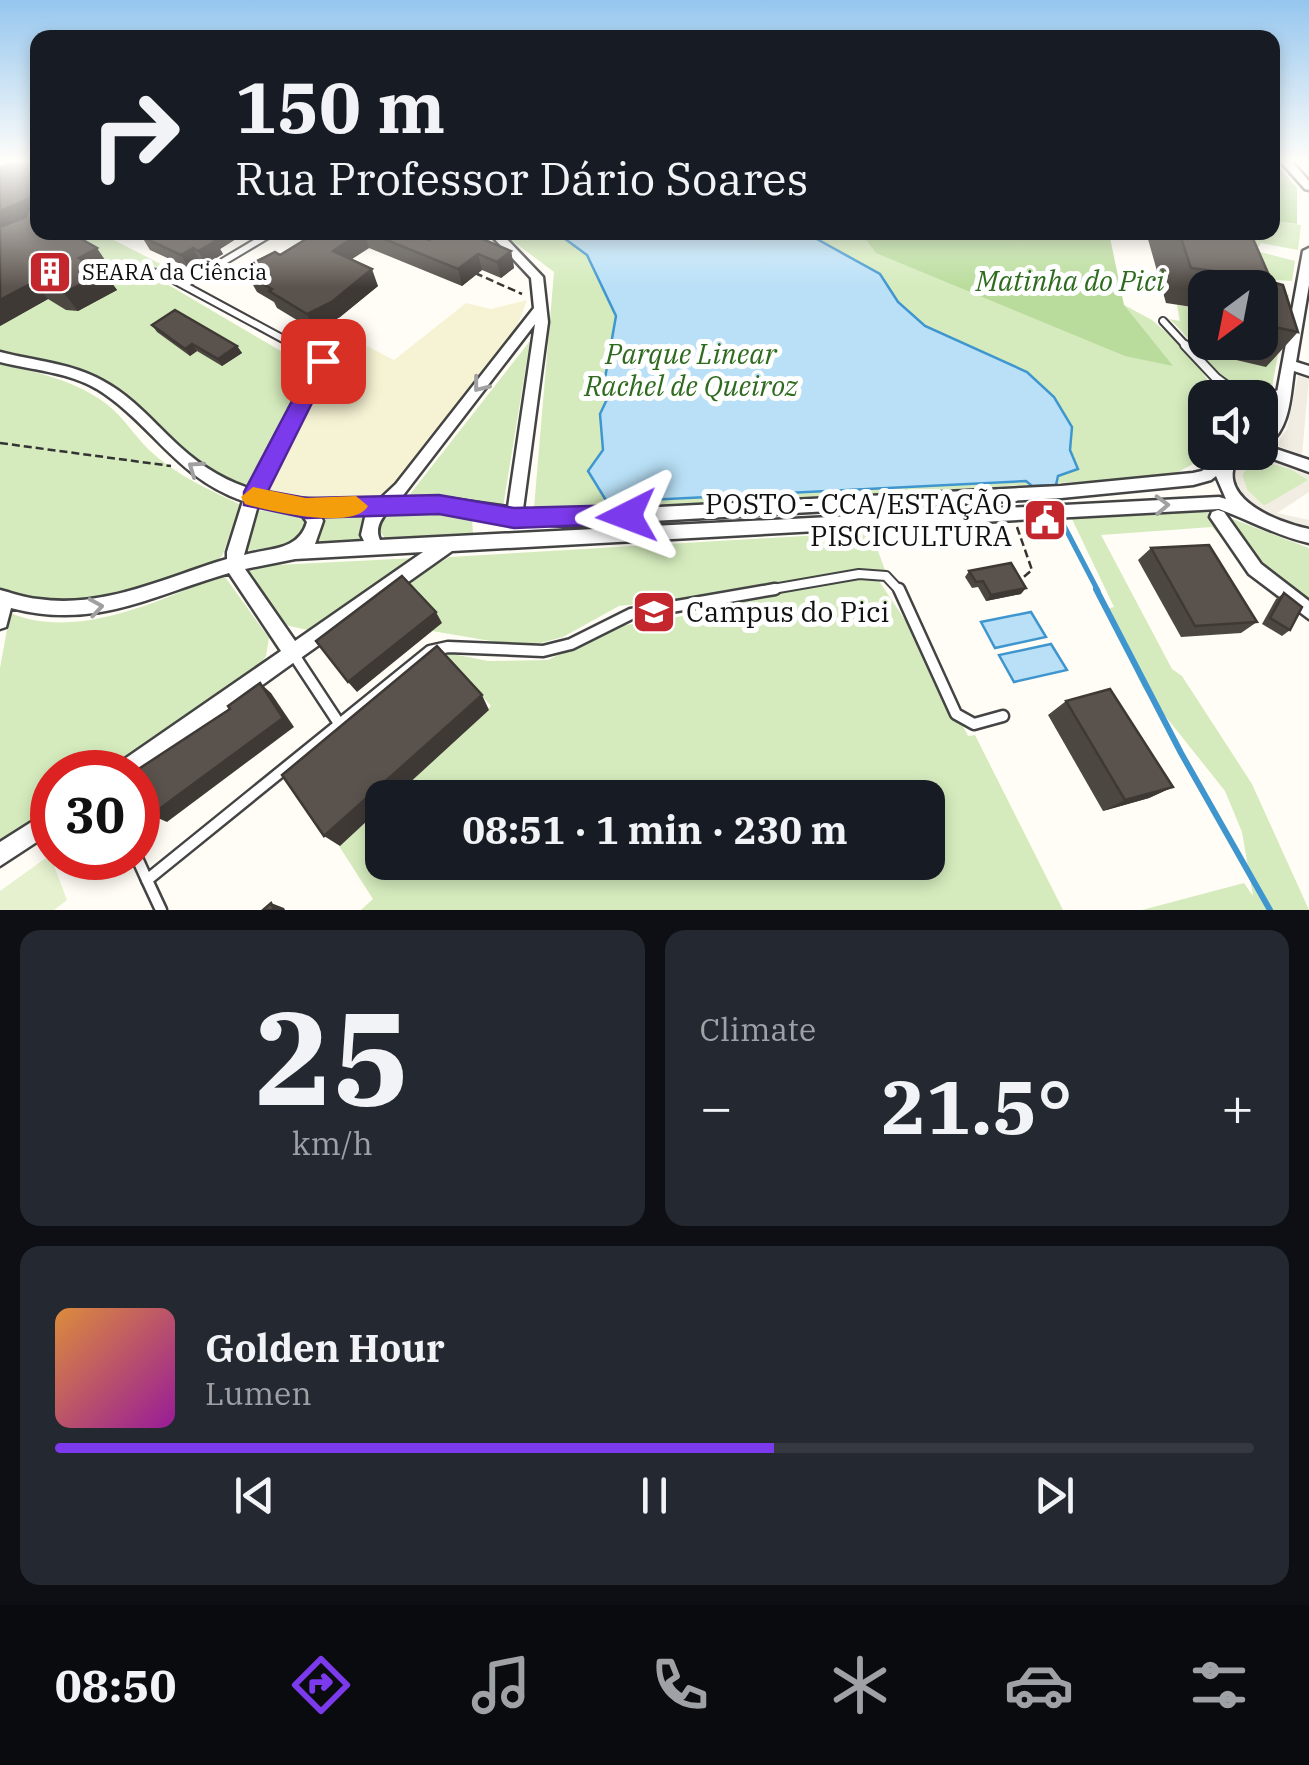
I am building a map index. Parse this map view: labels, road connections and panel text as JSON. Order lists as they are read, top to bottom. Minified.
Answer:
{"parks":["Matinha do Pici","Parque Linear Rachel de Queiroz"],"places":{"building":["SEARA da Ciência"],"public building":["POSTO - CCA/ESTAÇÃO PISCICULTURA"],"school or university":["Campus do Pici"]},"north":"bottom left","page":{"turn":["150 m","Rua Professor Dário Soares"],"limit":"30","trip":"08:51 · 1 min · 230 m","tile":[["25","km/h"],"Climate"],"heat":["−","21.5°","+"],"song":["Golden Hour","Lumen"],"tabs":"08:50"}}
